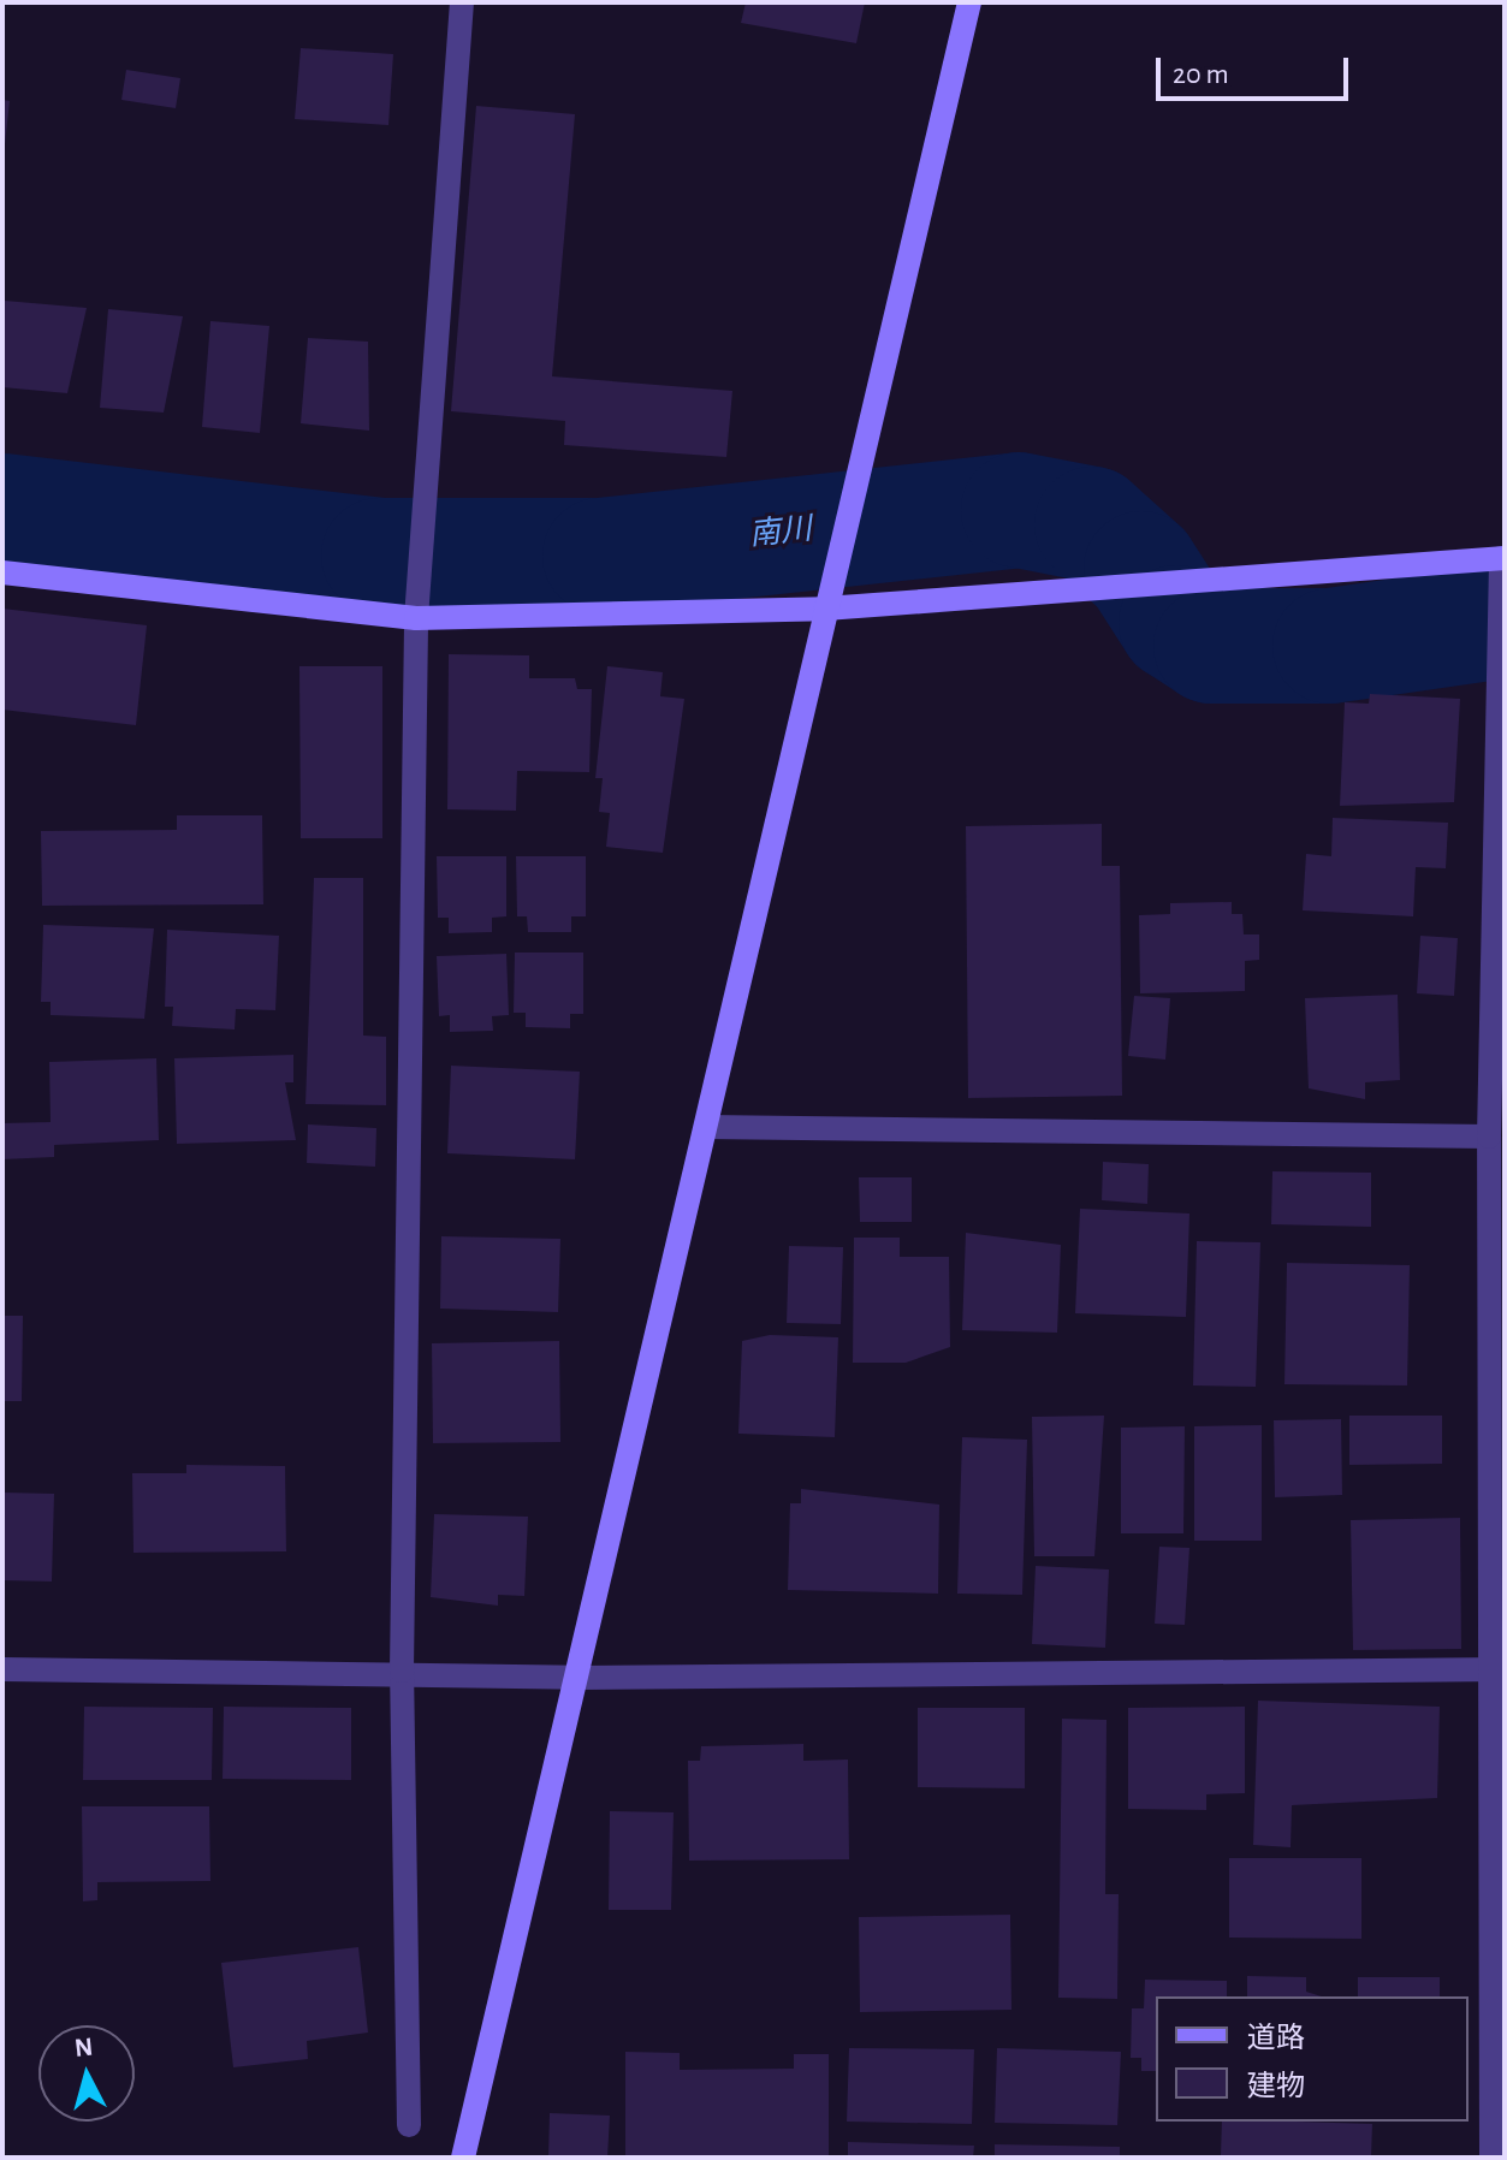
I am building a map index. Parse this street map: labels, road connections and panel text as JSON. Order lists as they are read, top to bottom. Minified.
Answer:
{"water":["南川"],"legend":["道路","建物"],"scale_bar":"20 m","north":"top"}
